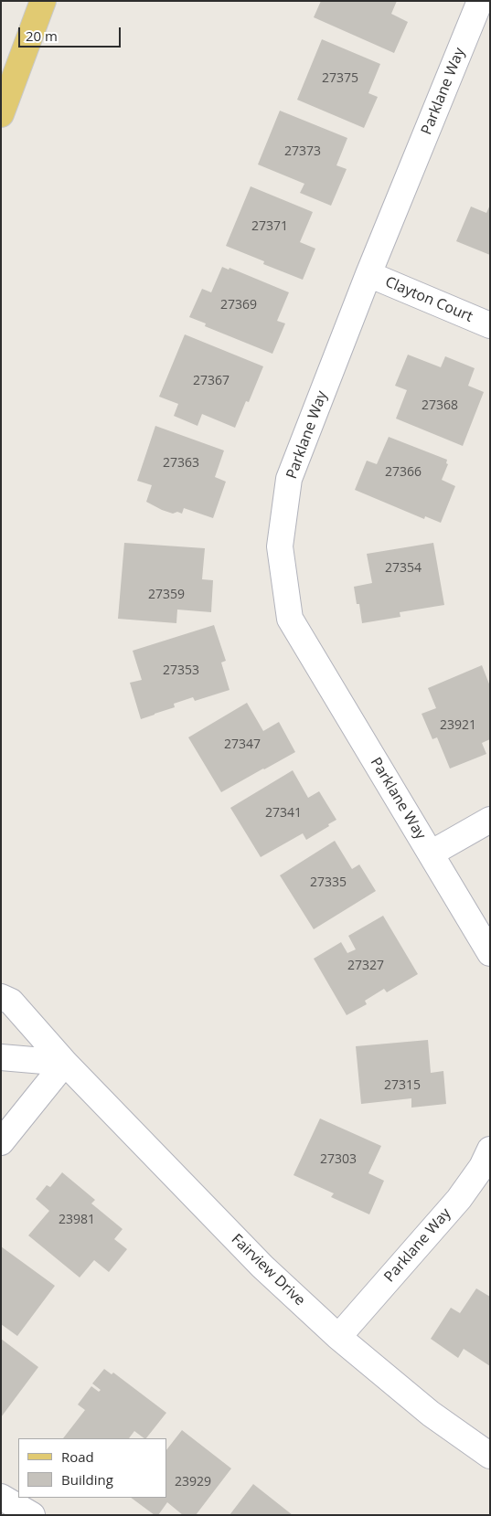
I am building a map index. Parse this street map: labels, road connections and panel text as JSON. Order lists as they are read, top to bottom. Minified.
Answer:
{"streets":{"street":["Parklane Way","Clayton Court","Fairview Drive"]},"crossings":[["Parklane Way","Clayton Court"],["Parklane Way","Fairview Drive"]],"house_numbers":["27375","27373","27371","27369","27367","27368","27363","27366","27354","27359","27353","23921","27347","27341","27335","27327","27315","27303","23981","23929"],"legend":["Road","Building"],"scale_bar":"20 m"}
